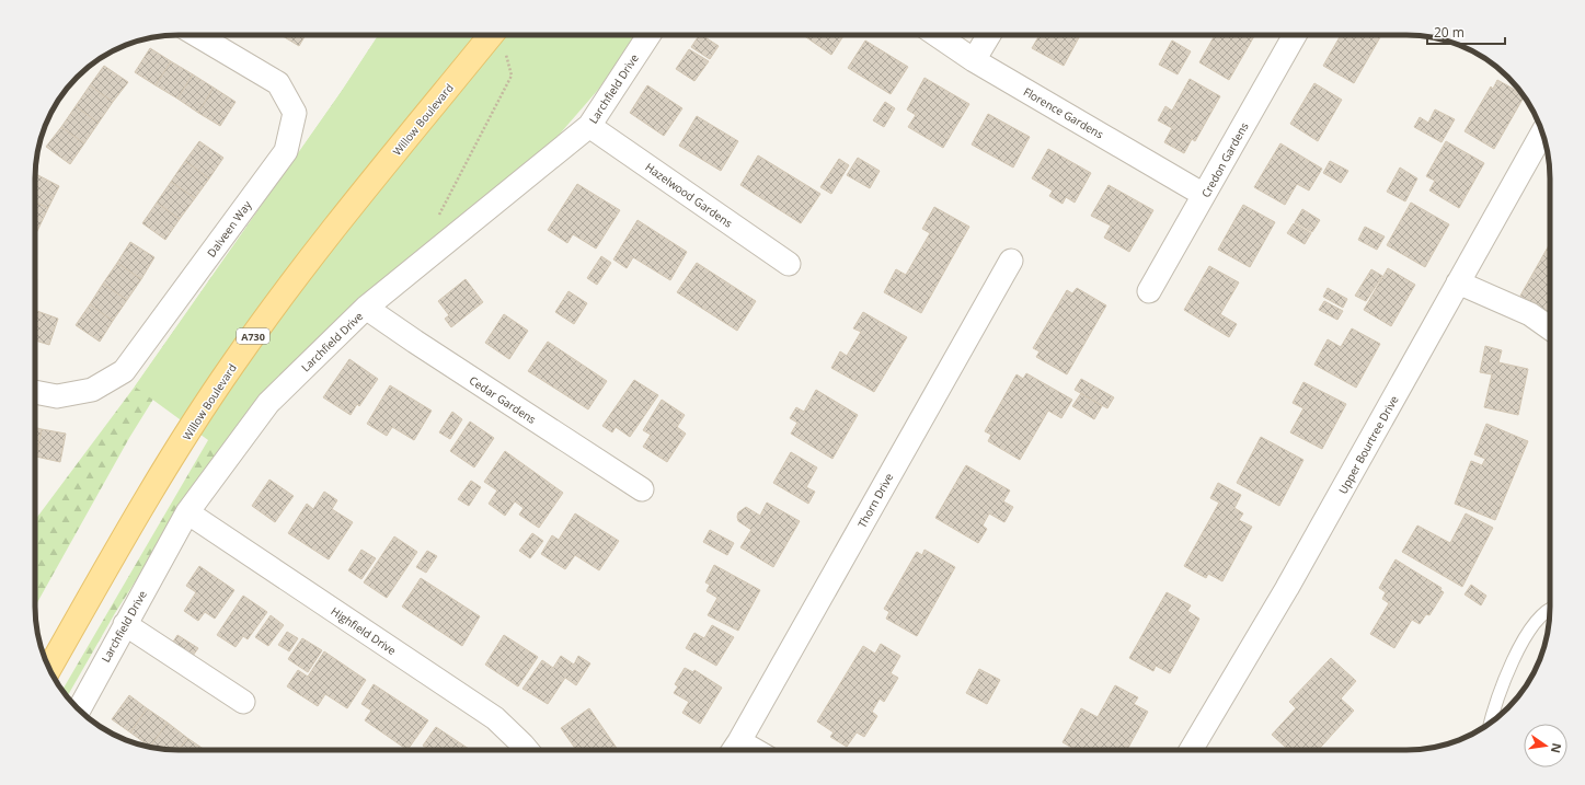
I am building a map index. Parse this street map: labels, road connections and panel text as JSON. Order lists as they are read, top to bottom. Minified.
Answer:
{"streets":{"main road":["Willow Boulevard","A730"],"street":["Larchfield Drive","Florence Gardens","Credon Gardens","Hazelwood Gardens","Dalveen Way","Cedar Gardens","Upper Bourtree Drive","Thorn Drive","Highfield Drive"]},"crossings":[["Larchfield Drive","Hazelwood Gardens"],["Larchfield Drive","Cedar Gardens"],["Larchfield Drive","Highfield Drive"],["Florence Gardens","Credon Gardens"]],"scale_bar":"20 m","north":"right"}
